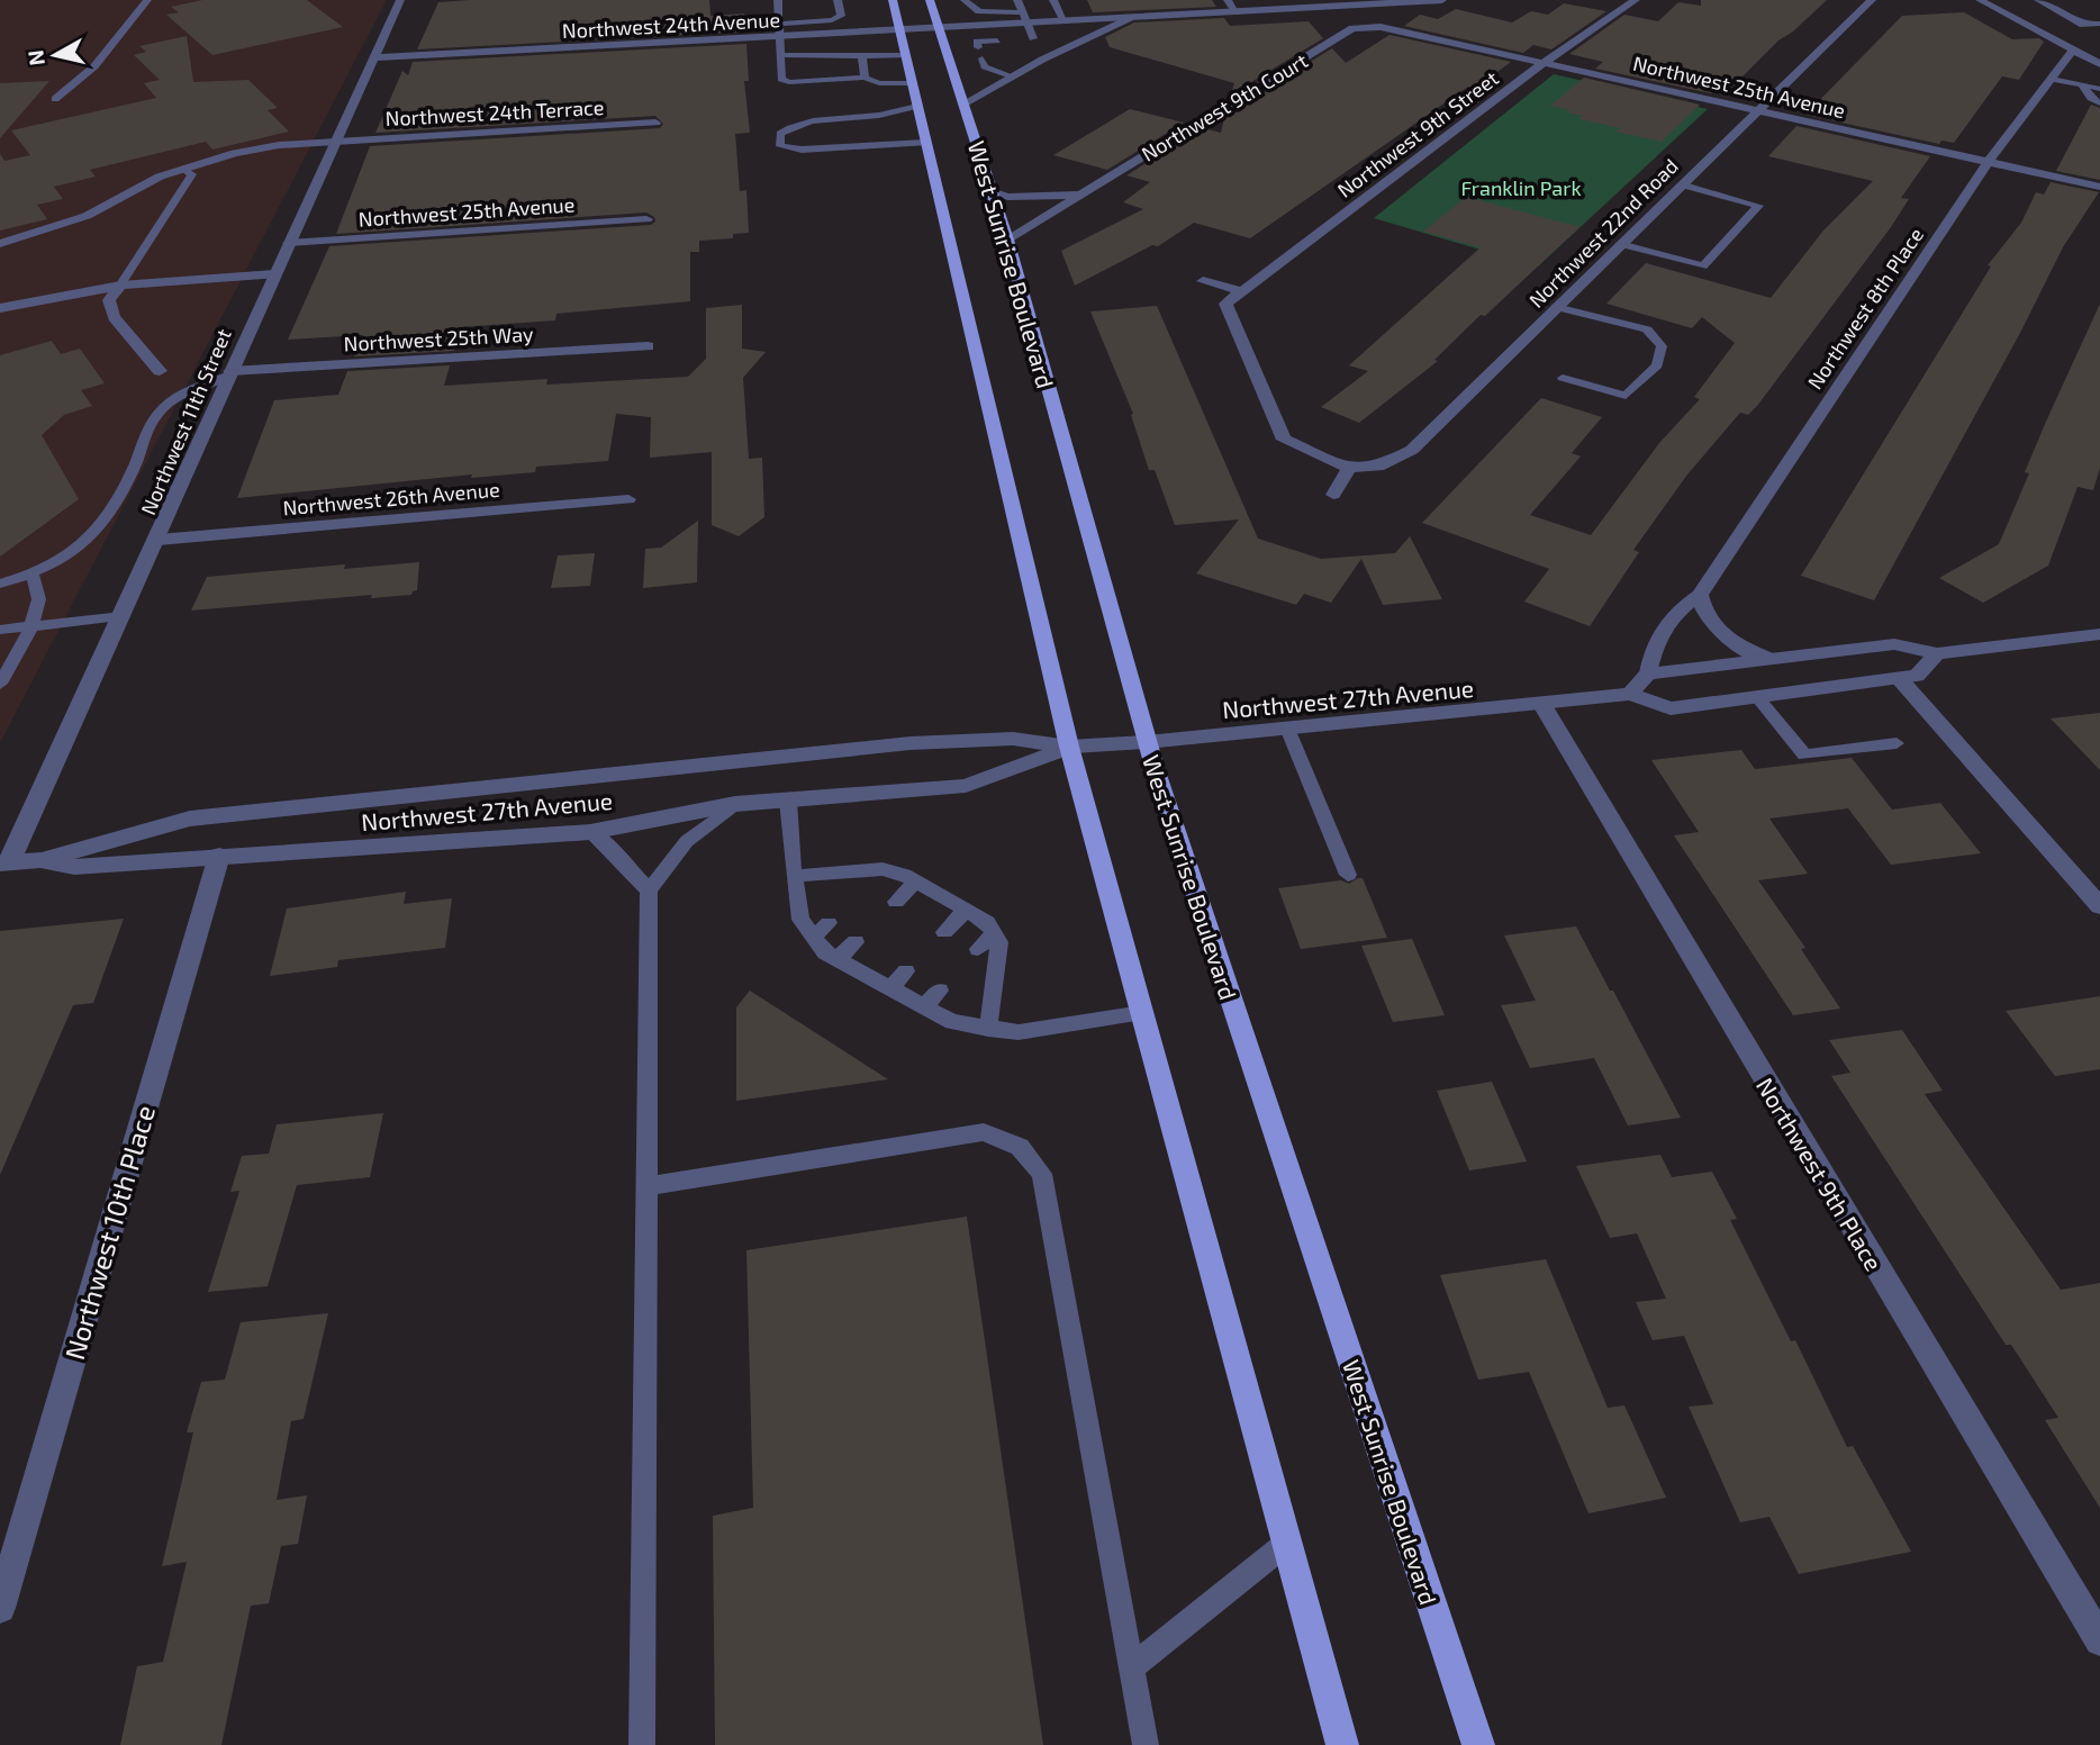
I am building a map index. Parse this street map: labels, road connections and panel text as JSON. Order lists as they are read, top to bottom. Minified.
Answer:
{"streets":{"main road":["West Sunrise Boulevard"],"street":["Northwest 24th Avenue","Northwest 25th Avenue","Northwest 9th Court","Northwest 24th Terrace","Northwest 9th Street","Northwest 22nd Road","Northwest 8th Place","Northwest 25th Way","Northwest 11th Street","Northwest 26th Avenue","Northwest 27th Avenue","Northwest 9th Place","Northwest 10th Place"]},"crossings":[["Northwest 24th Avenue","West Sunrise Boulevard"],["Northwest 24th Avenue","Northwest 11th Street"],["Northwest 25th Avenue","Northwest 9th Court"],["Northwest 25th Avenue","Northwest 9th Street"],["Northwest 25th Avenue","Northwest 22nd Road"],["Northwest 25th Avenue","Northwest 8th Place"],["Northwest 25th Avenue","Northwest 11th Street"],["Northwest 9th Court","West Sunrise Boulevard"],["Northwest 24th Terrace","Northwest 11th Street"],["Northwest 9th Street","Northwest 22nd Road"],["West Sunrise Boulevard","Northwest 27th Avenue"],["Northwest 25th Way","Northwest 11th Street"],["Northwest 11th Street","Northwest 26th Avenue"],["Northwest 11th Street","Northwest 27th Avenue"],["Northwest 27th Avenue","Northwest 9th Place"],["Northwest 27th Avenue","Northwest 10th Place"]],"parks":["Franklin Park"],"north":"left"}
